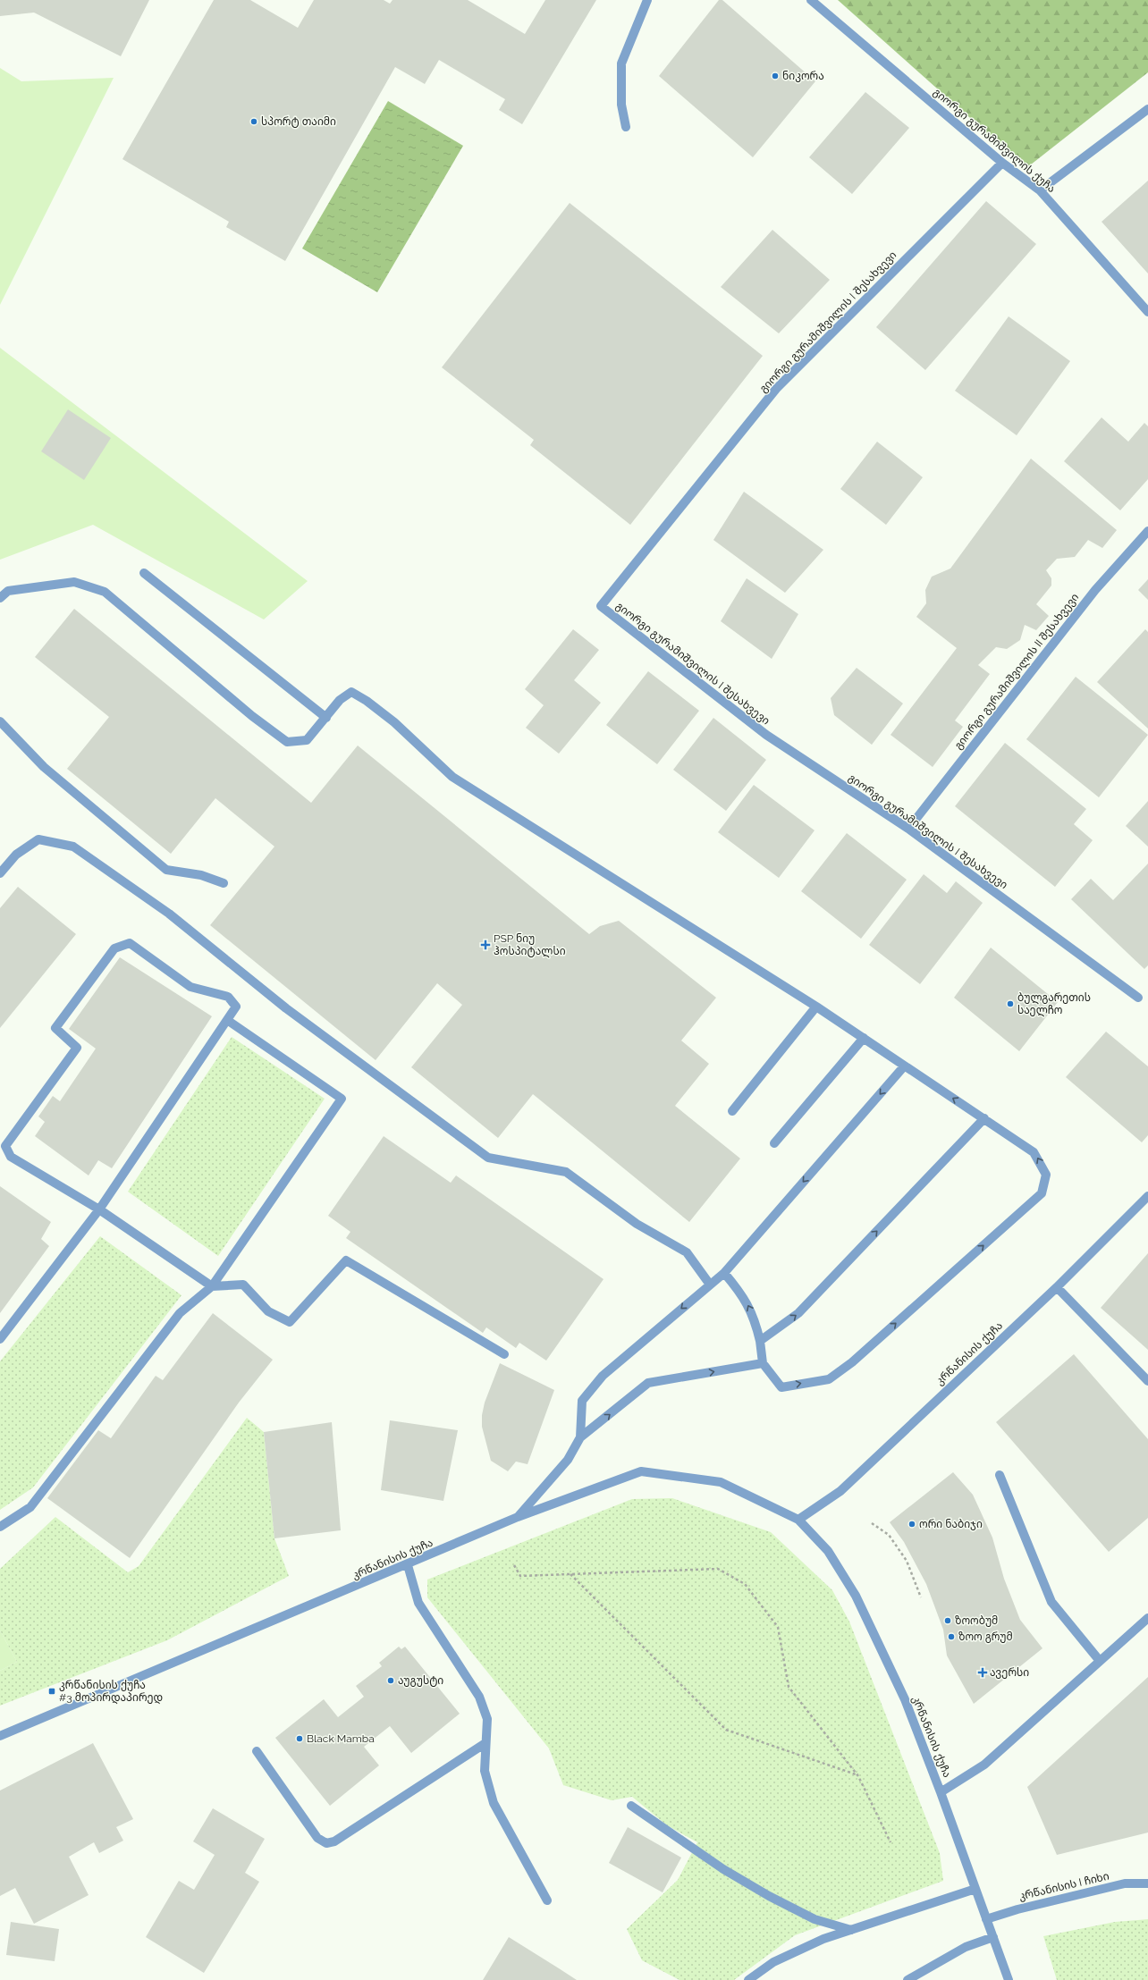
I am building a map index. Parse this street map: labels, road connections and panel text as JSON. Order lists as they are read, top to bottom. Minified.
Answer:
{"streets":{"street":["გიორგი გურამიშვილის ქუჩა","გიორგი გურამიშვილის I შესახვევი","გიორგი გურამიშვილის II შესახვევი","კრწანისის ქუჩა","კრწანისის I ჩიხი"]},"crossings":[["გიორგი გურამიშვილის ქუჩა","გიორგი გურამიშვილის I შესახვევი"],["გიორგი გურამიშვილის I შესახვევი","გიორგი გურამიშვილის II შესახვევი"],["კრწანისის ქუჩა","კრწანისის I ჩიხი"]],"places":{"other":["ნიკორა","სპორტ თაიმი","ბულგარეთის საელჩო","ორი ნაბიჯი","ზოობუმ","ზოო გრუმ","აუგუსტი","Black Mamba"],"health":["PSP ნიუ ჰოსპიტალსი","ავერსი"],"transit":["კრწანისის ქუჩა #3 მოპირდაპირედ"]}}
